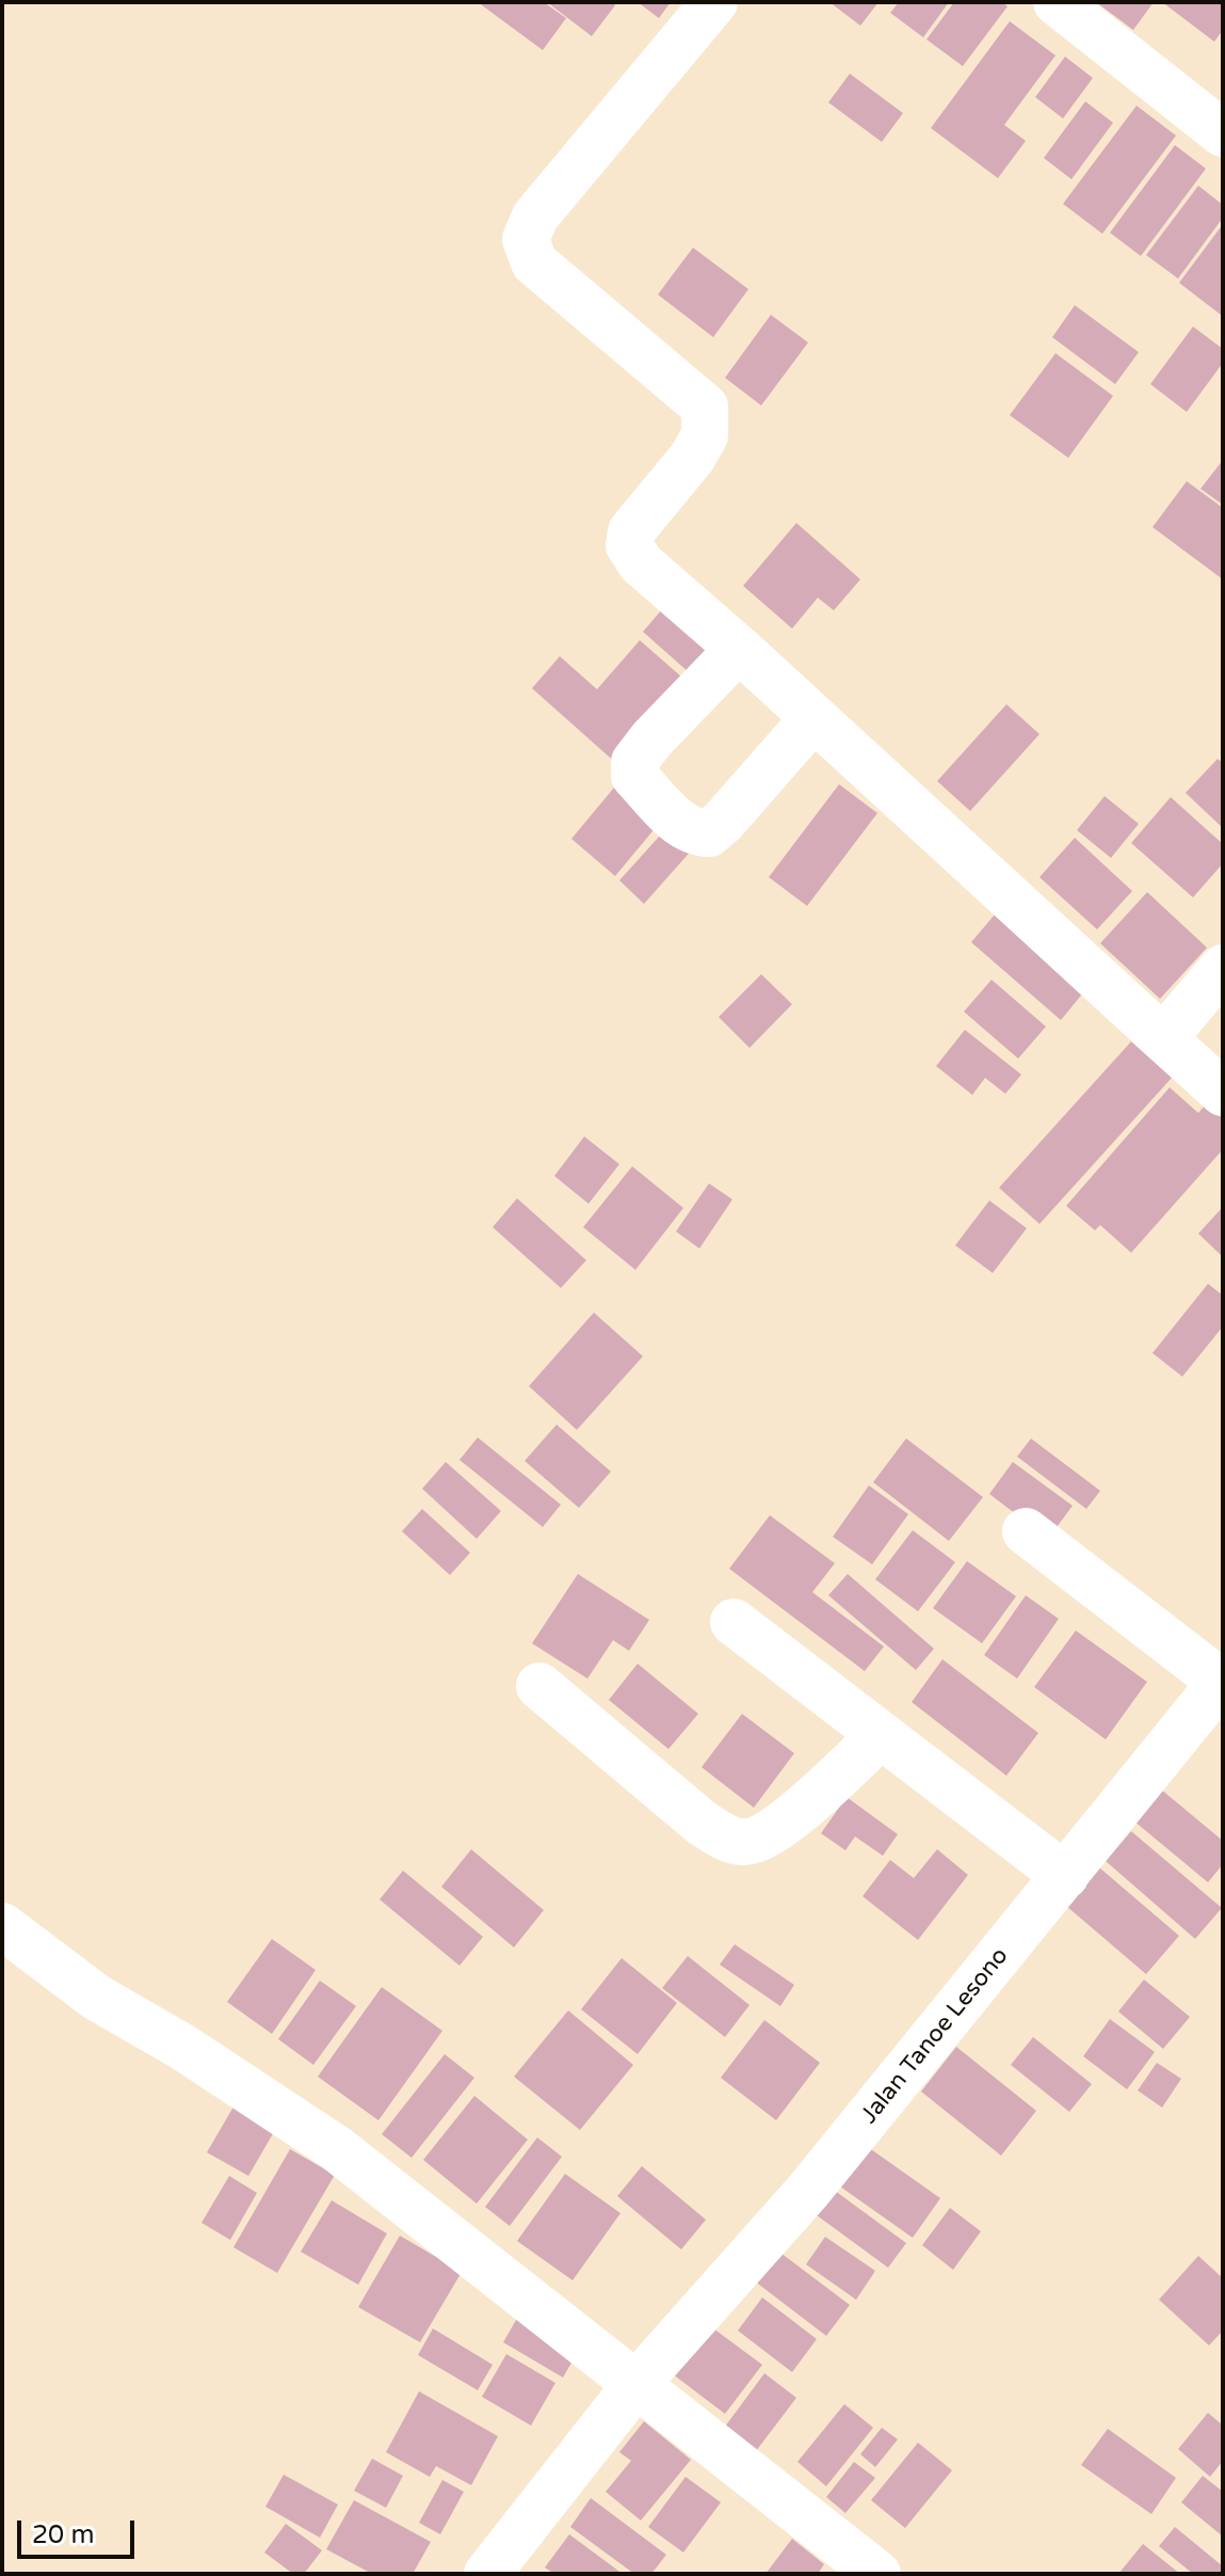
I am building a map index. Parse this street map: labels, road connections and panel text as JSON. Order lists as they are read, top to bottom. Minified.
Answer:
{"streets":{"street":["Jalan Tanoe Lesono"]},"scale_bar":"20 m"}
